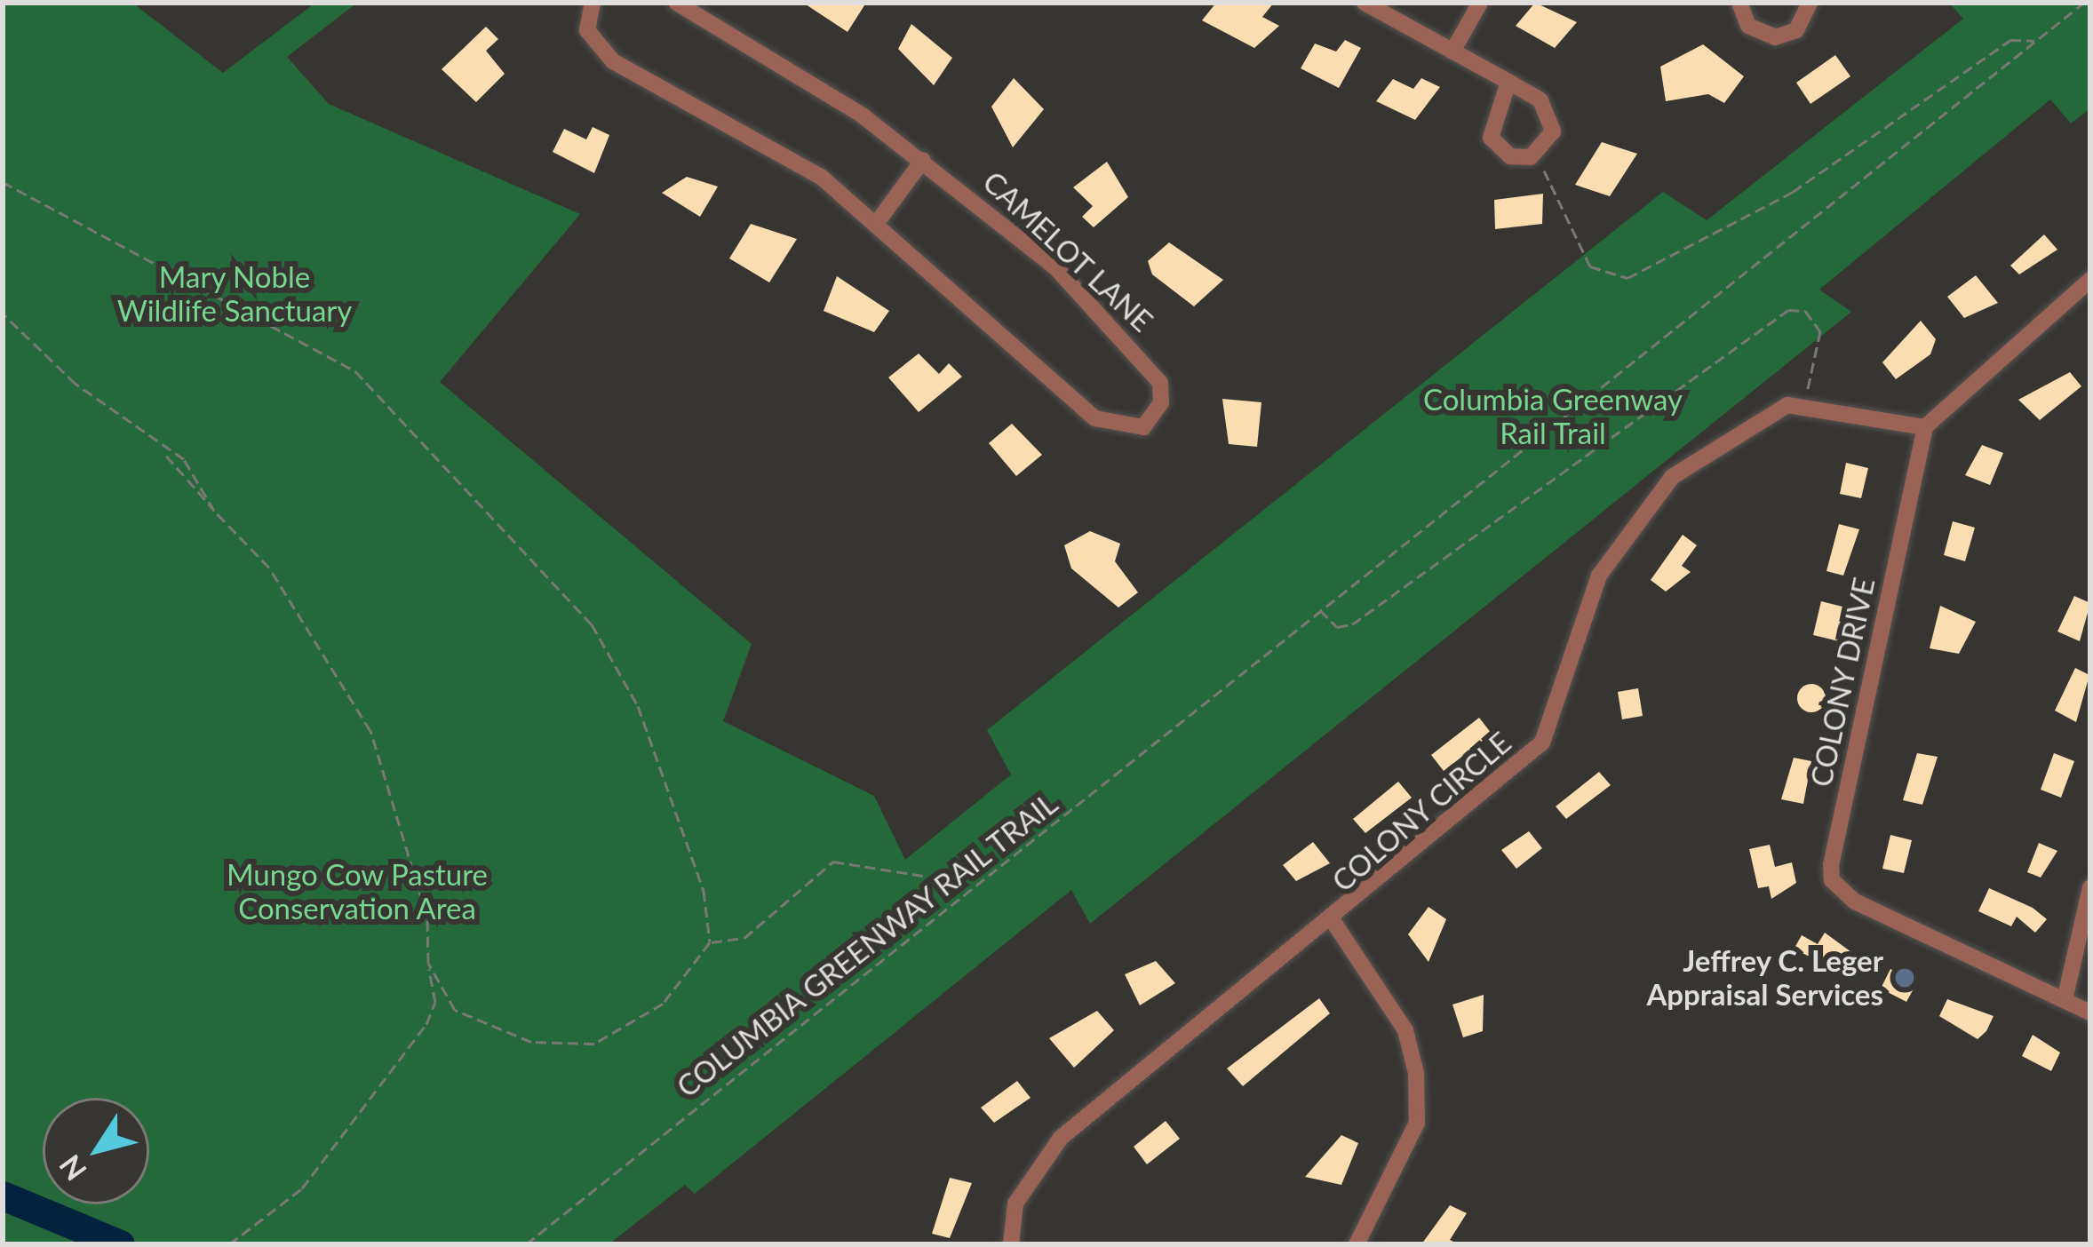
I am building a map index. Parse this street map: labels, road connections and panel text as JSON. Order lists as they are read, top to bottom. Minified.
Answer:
{"streets":{"street":["CAMELOT LANE","COLONY DRIVE","COLONY CIRCLE"],"path":["COLUMBIA GREENWAY RAIL TRAIL"]},"crossings":[["COLONY DRIVE","COLONY CIRCLE"]],"parks":["Mary Noble Wildlife Sanctuary","Columbia Greenway Rail Trail","Mungo Cow Pasture Conservation Area"],"places":["Jeffrey C. Leger Appraisal Services"],"north":"bottom left"}
